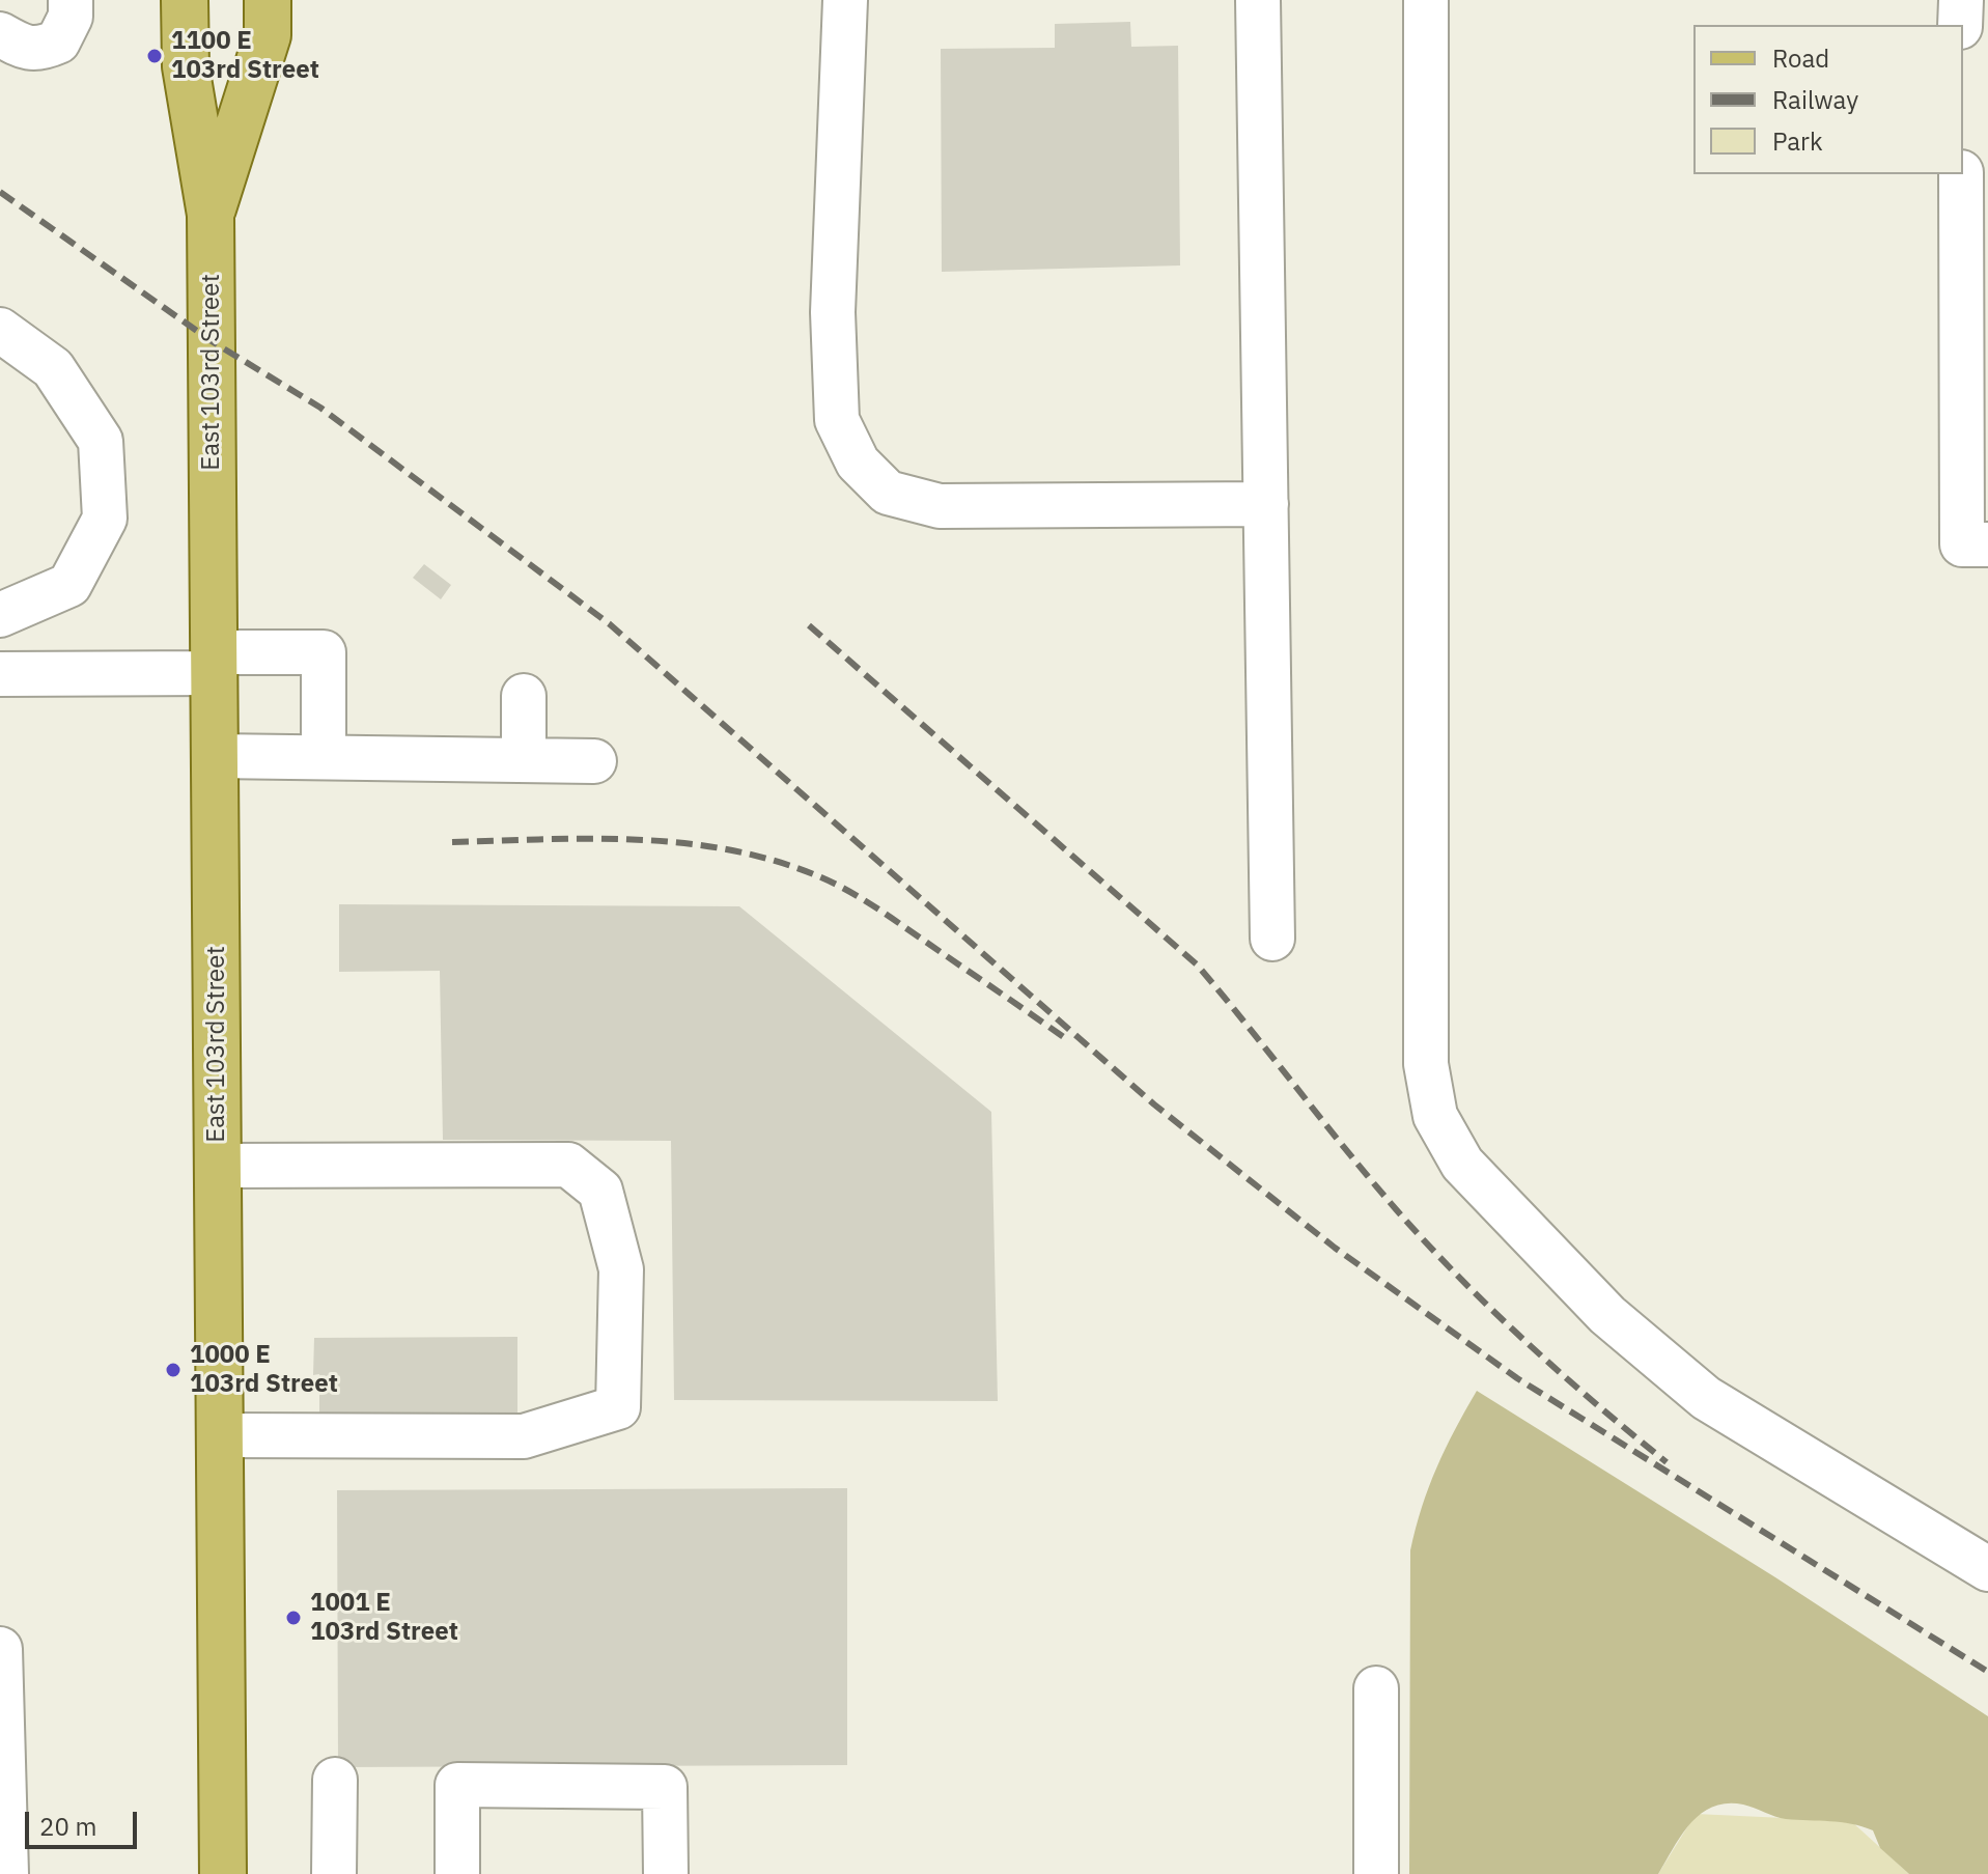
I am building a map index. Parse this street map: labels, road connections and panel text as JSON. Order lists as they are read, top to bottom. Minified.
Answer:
{"streets":{"main road":["East 103rd Street"]},"places":["1100 E 103rd Street","1000 E 103rd Street","1001 E 103rd Street"],"legend":["Road","Railway","Park"],"scale_bar":"20 m"}
